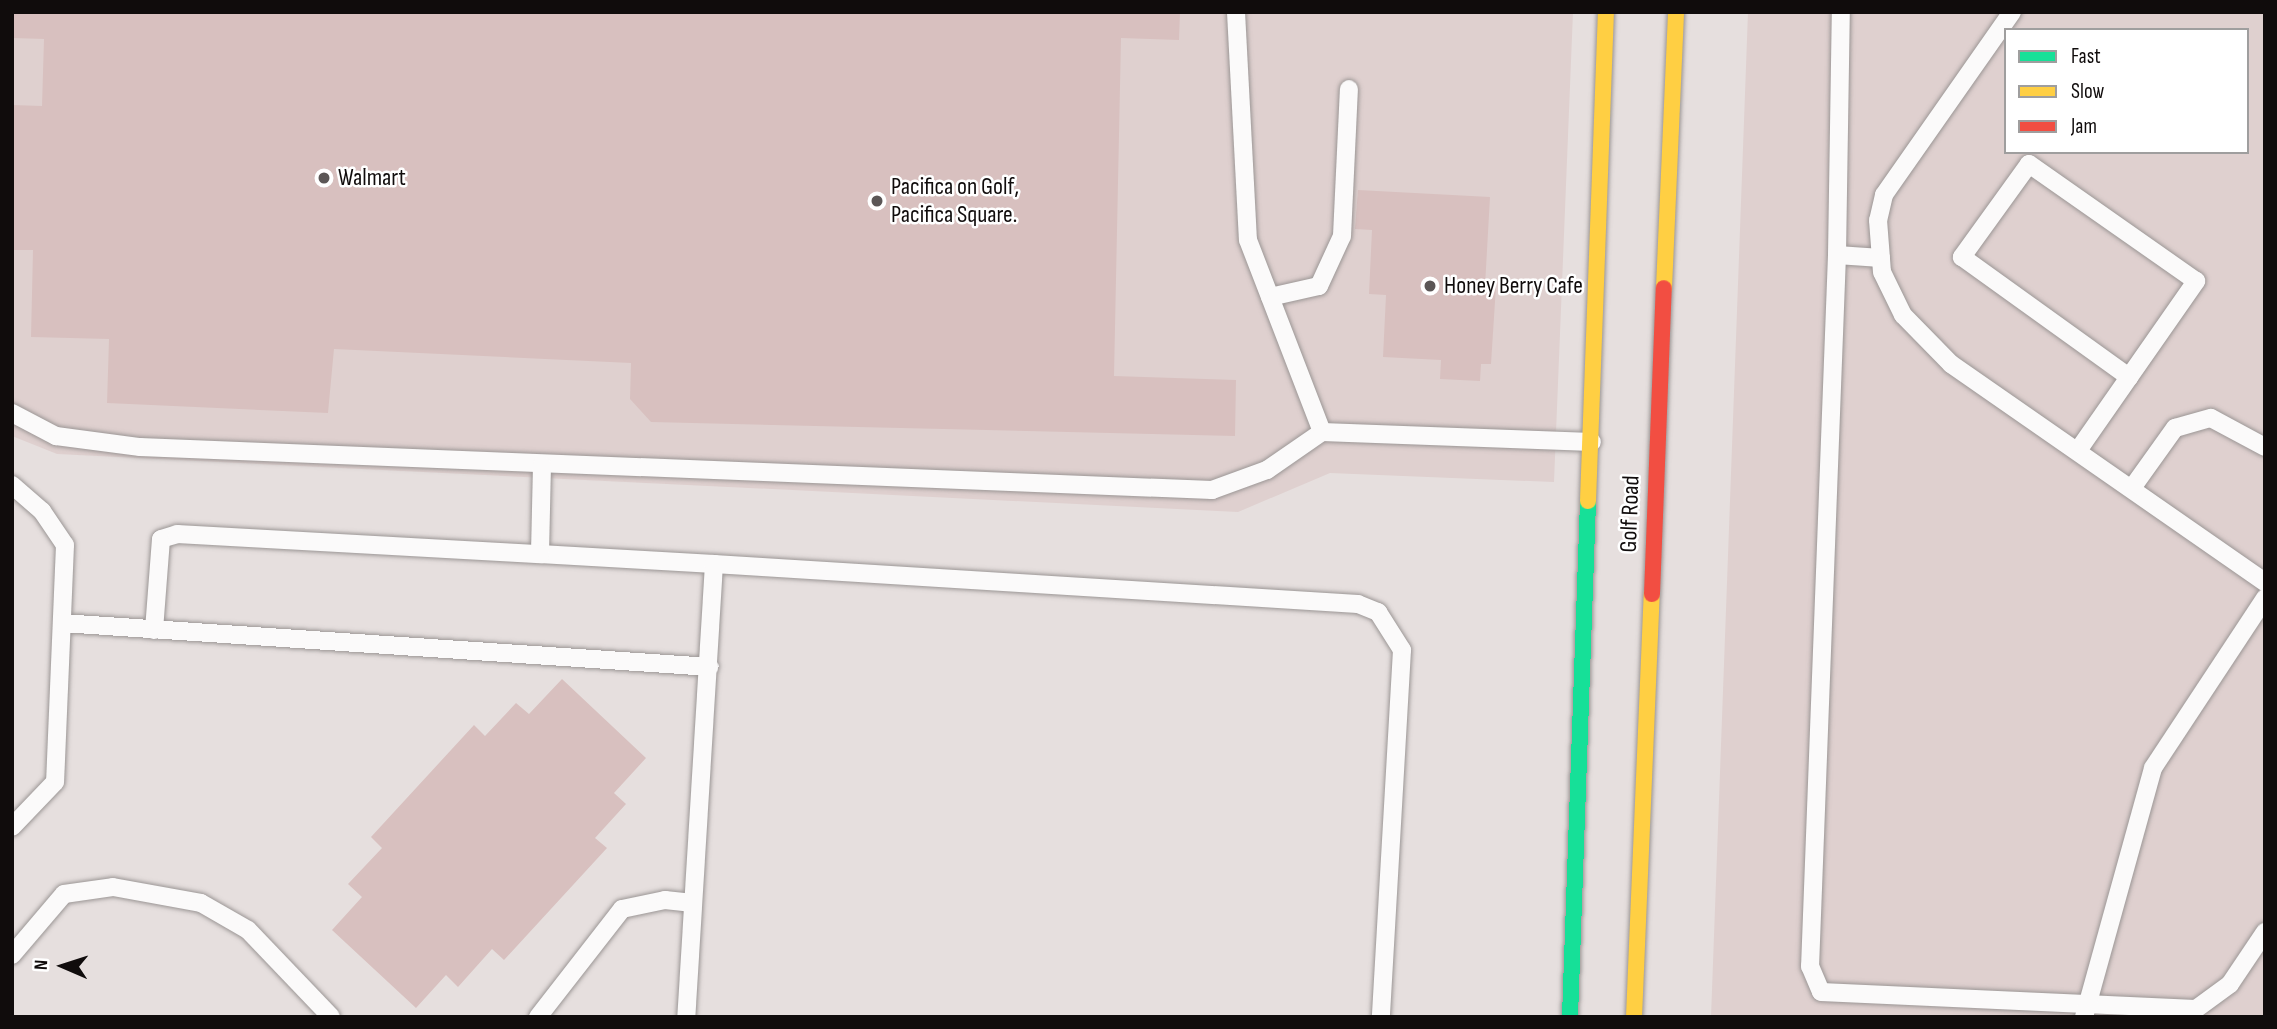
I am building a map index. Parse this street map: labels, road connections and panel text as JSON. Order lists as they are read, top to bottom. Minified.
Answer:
{"streets":{"main road":["Golf Road"]},"places":["Walmart","Pacifica on Golf, Pacifica Square.","Honey Berry Cafe"],"legend":["Fast","Slow","Jam"],"north":"left"}
